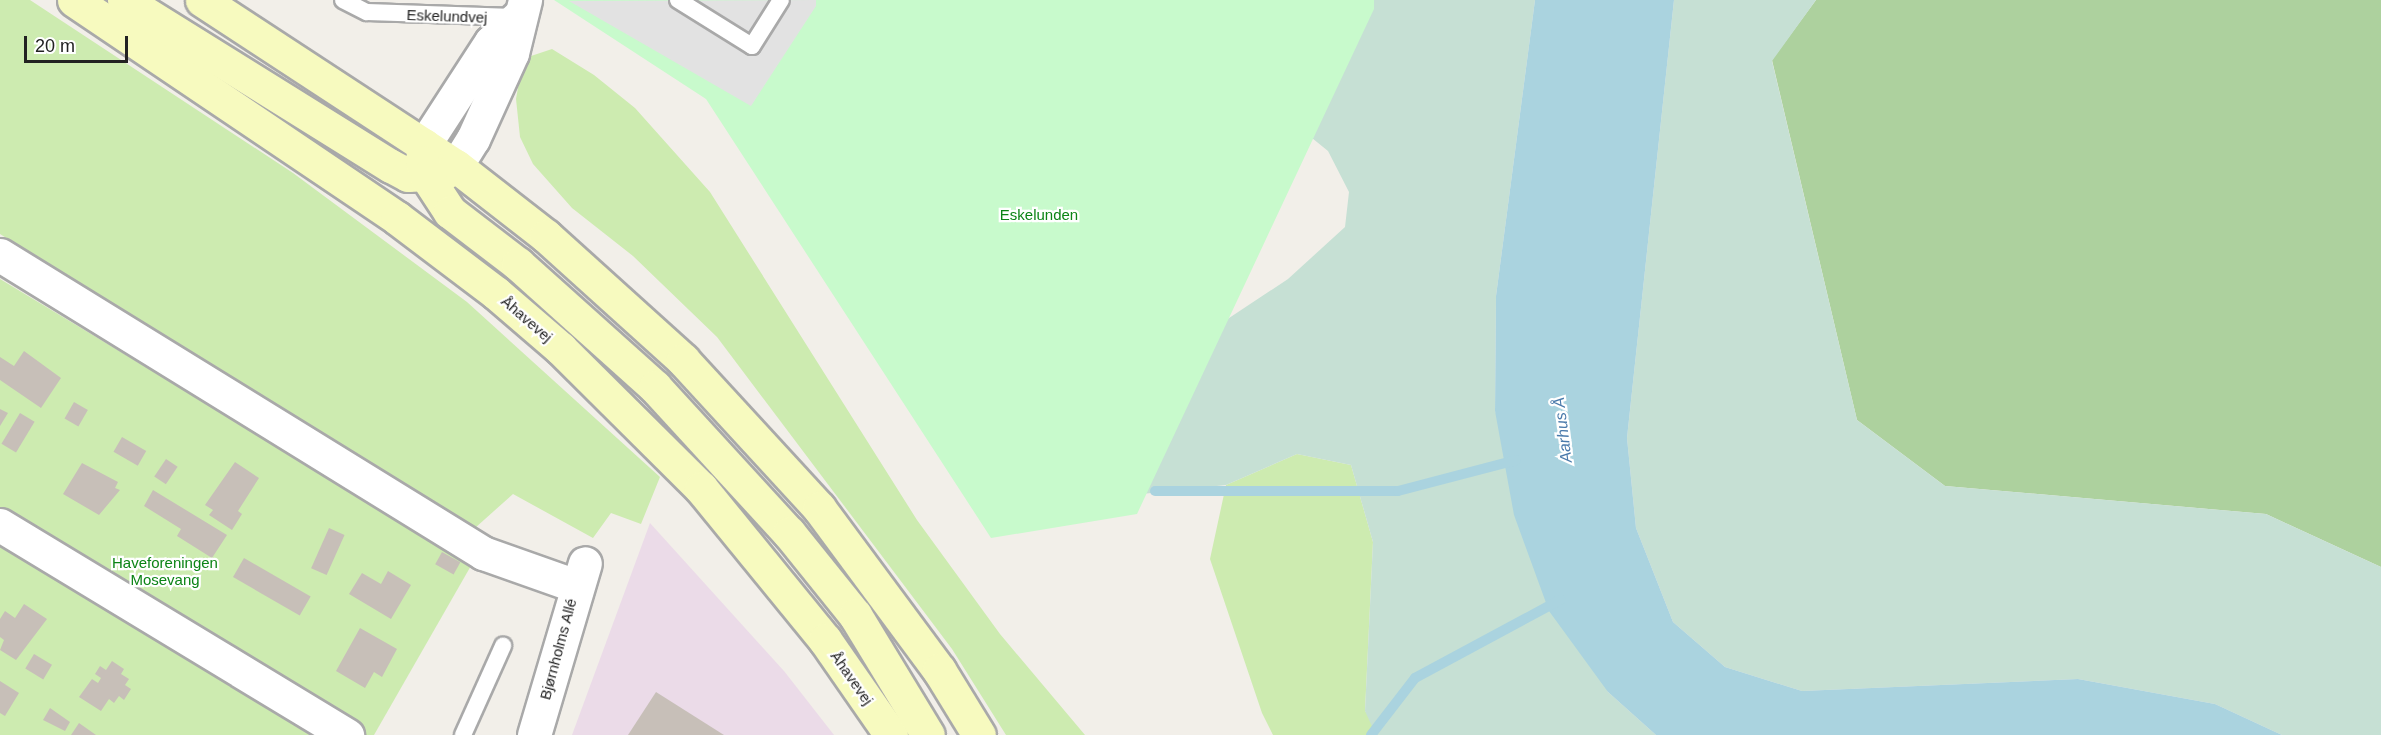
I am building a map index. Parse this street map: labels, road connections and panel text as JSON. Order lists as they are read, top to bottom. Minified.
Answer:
{"streets":{"main road":["Åhavevej"],"street":["Eskelundvej","Bjørnholms Allé"]},"water":["Aarhus Å"],"parks":["Eskelunden","Haveforeningen Mosevang"],"scale_bar":"20 m"}
